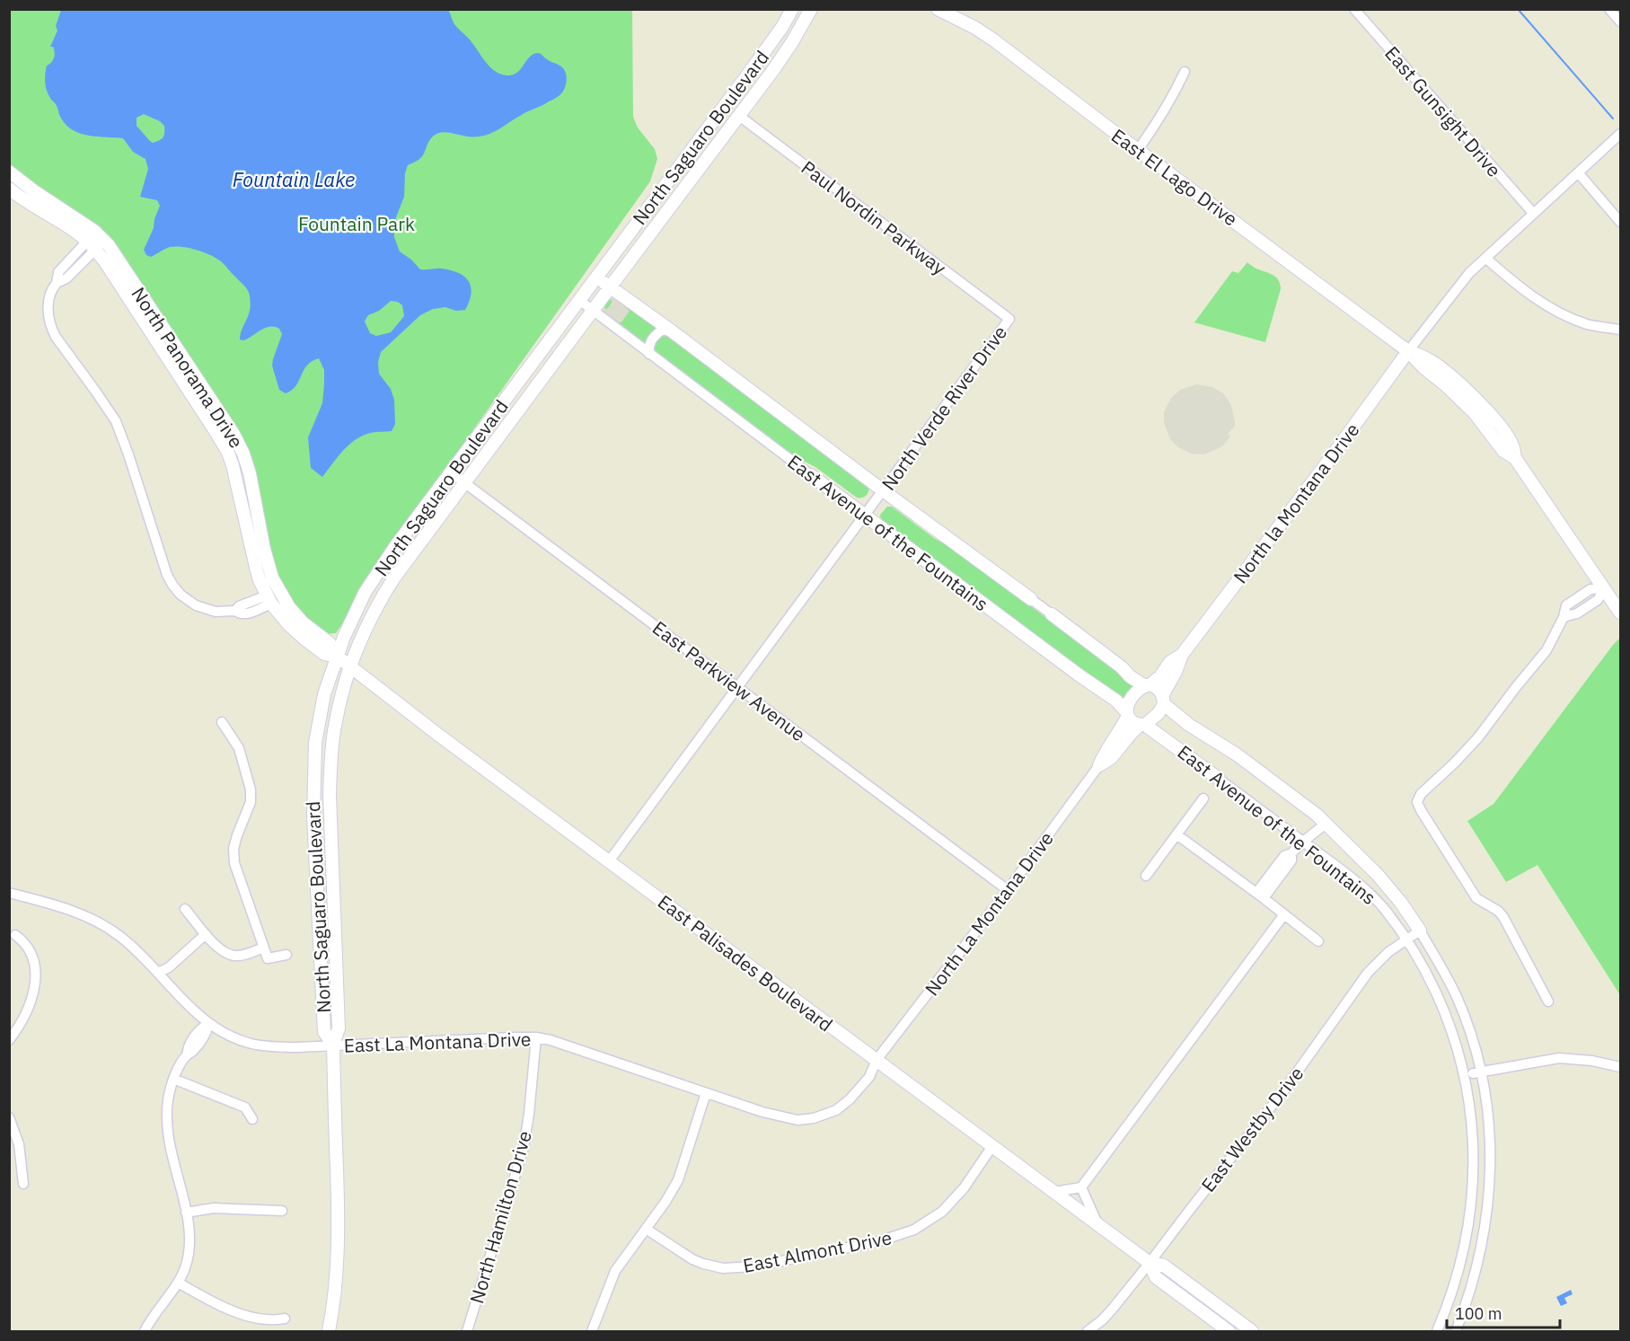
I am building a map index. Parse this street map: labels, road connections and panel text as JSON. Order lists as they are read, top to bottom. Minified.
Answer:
{"streets":{"street":["East Gunsight Drive","North Saguaro Boulevard","East El Lago Drive","Paul Nordin Parkway","North Panorama Drive","North Verde River Drive","North la Montana Drive","East Avenue of the Fountains","East Parkview Avenue","North La Montana Drive","East Palisades Boulevard","East La Montana Drive","East Westby Drive","North Hamilton Drive","East Almont Drive"]},"crossings":[["North Saguaro Boulevard","Paul Nordin Parkway"],["North Saguaro Boulevard","North Panorama Drive"],["North Saguaro Boulevard","East Avenue of the Fountains"],["North Saguaro Boulevard","East Parkview Avenue"],["North Saguaro Boulevard","East Palisades Boulevard"],["North Saguaro Boulevard","East La Montana Drive"],["East El Lago Drive","North la Montana Drive"],["Paul Nordin Parkway","North Verde River Drive"],["North Panorama Drive","East Palisades Boulevard"],["North Verde River Drive","East Avenue of the Fountains"],["North Verde River Drive","East Parkview Avenue"],["North Verde River Drive","East Palisades Boulevard"],["East Avenue of the Fountains","North La Montana Drive"],["East Avenue of the Fountains","East Westby Drive"],["East Parkview Avenue","North La Montana Drive"],["North La Montana Drive","East Palisades Boulevard"],["North La Montana Drive","East La Montana Drive"],["East Palisades Boulevard","East La Montana Drive"],["East Palisades Boulevard","East Westby Drive"],["East Palisades Boulevard","East Almont Drive"],["East La Montana Drive","North Hamilton Drive"]],"water":["Fountain Lake"],"parks":["Fountain Park"],"scale_bar":"100 m"}
